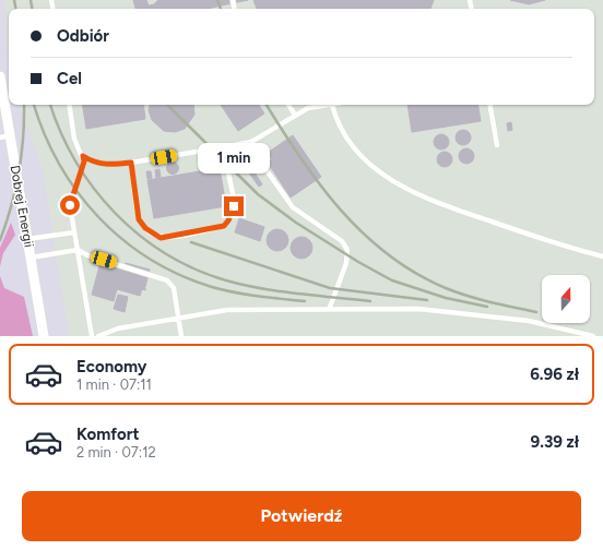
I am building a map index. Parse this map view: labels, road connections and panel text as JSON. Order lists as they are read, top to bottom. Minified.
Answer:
{"streets":{"street":["Dobrej Energii"]},"north":"top","page":{"banner":["Odbiór","Cel"],"bubble":"1 min","list":[{"name":"Economy","note":"1 min · 07:11","value":"6.96 zł"},{"name":"Komfort","note":"2 min · 07:12","value":"9.39 zł"}],"buttons":"Potwierdź"}}
